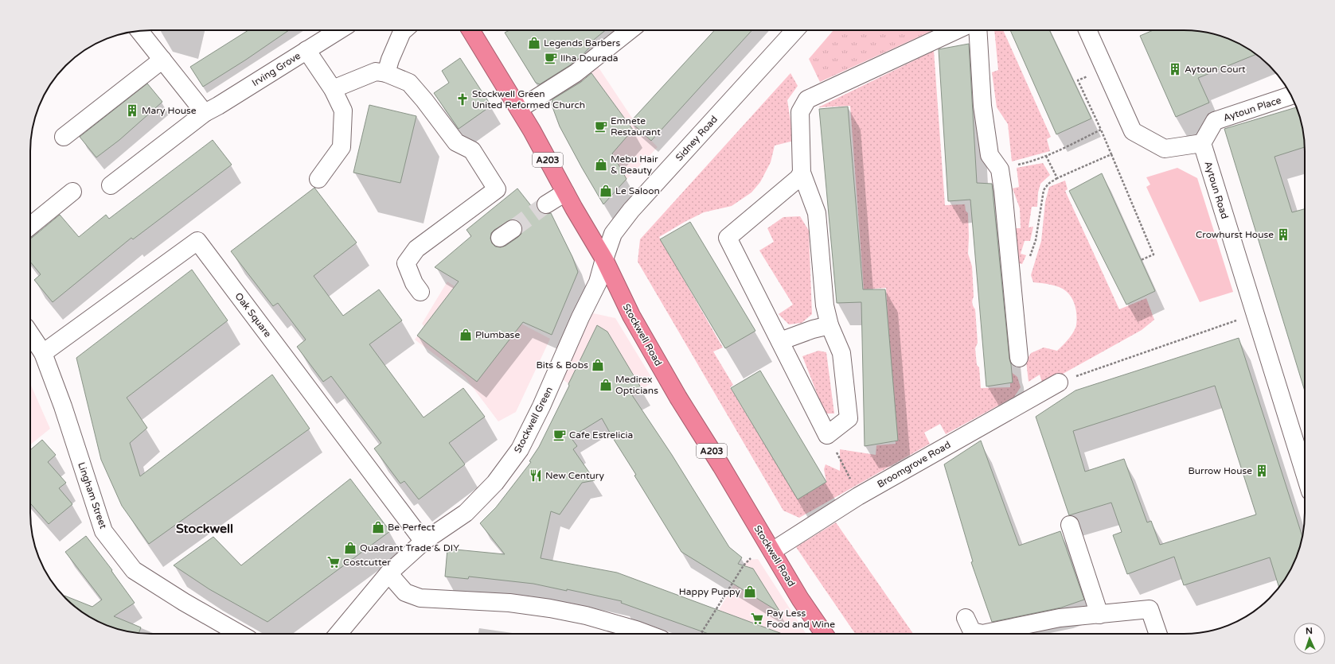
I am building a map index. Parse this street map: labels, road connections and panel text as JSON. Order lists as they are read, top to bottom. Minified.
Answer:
{"streets":{"highway":["A203","Stockwell Road"],"street":["Irving Grove","Aytoun Place","Sidney Road","Aytoun Road","Oak Square","Stockwell Green","Broomgrove Road","Lingham Street"]},"crossings":[["Aytoun Place","Aytoun Road"],["Sidney Road","Stockwell Road"],["Sidney Road","Stockwell Green"],["Oak Square","Stockwell Green"],["Oak Square","Lingham Street"],["Stockwell Road","Stockwell Green"],["Stockwell Road","Broomgrove Road"]],"districts":["Stockwell"],"places":{"shop":["Legends Barbers","Mebu Hair & Beauty","Le Saloon","Plumbase","Bits & Bobs","Medirex Opticians","Be Perfect","Quadrant Trade & DIY","Happy Puppy"],"cafe":["Ilha Dourada","Emnete Restaurant","Cafe Estrelicia"],"building":["Aytoun Court","Mary House","Crowhurst House","Burrow House"],"church":["Stockwell Green United Reformed Church"],"restaurant":["New Century"],"supermarket":["Costcutter","Pay Less Food and Wine"]},"north":"top"}
